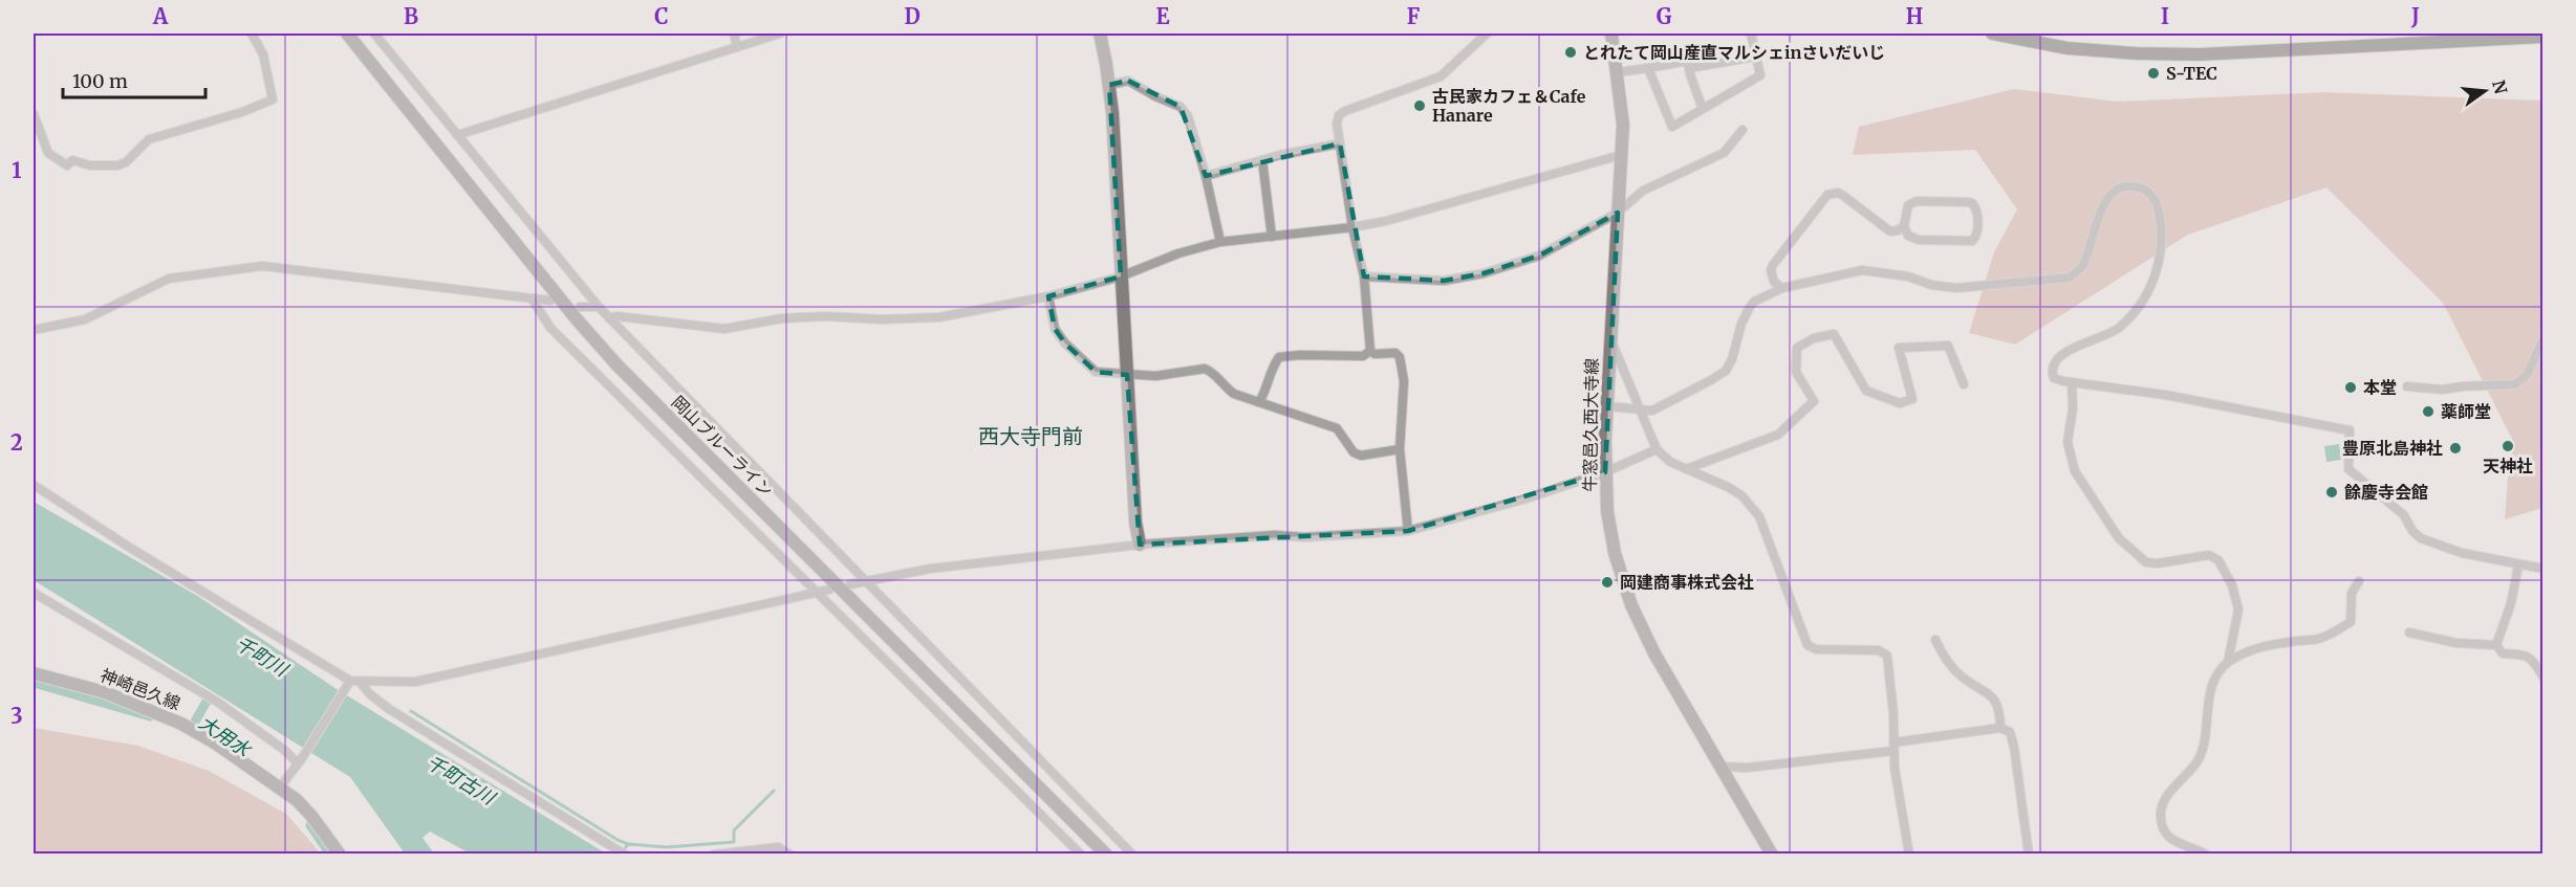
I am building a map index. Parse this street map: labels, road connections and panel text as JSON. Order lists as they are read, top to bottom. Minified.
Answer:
{"streets":{"main road":["牛窓邑久西大寺線","岡山ブルーライン","神崎邑久線"]},"districts":["西大寺門前"],"water":["千町川","大用水","千町古川"],"places":["とれたて岡山産直マルシェinさいだいじ","S-TEC","古民家カフェ＆Cafe Hanare","本堂","薬師堂","天神社","豊原北島神社","餘慶寺会館","岡建商事株式会社"],"scale_bar":"100 m","north":"right","grid":{"columns":["A","B","C","D","E","F","G","H","I","J"],"rows":["1","2","3"]}}
